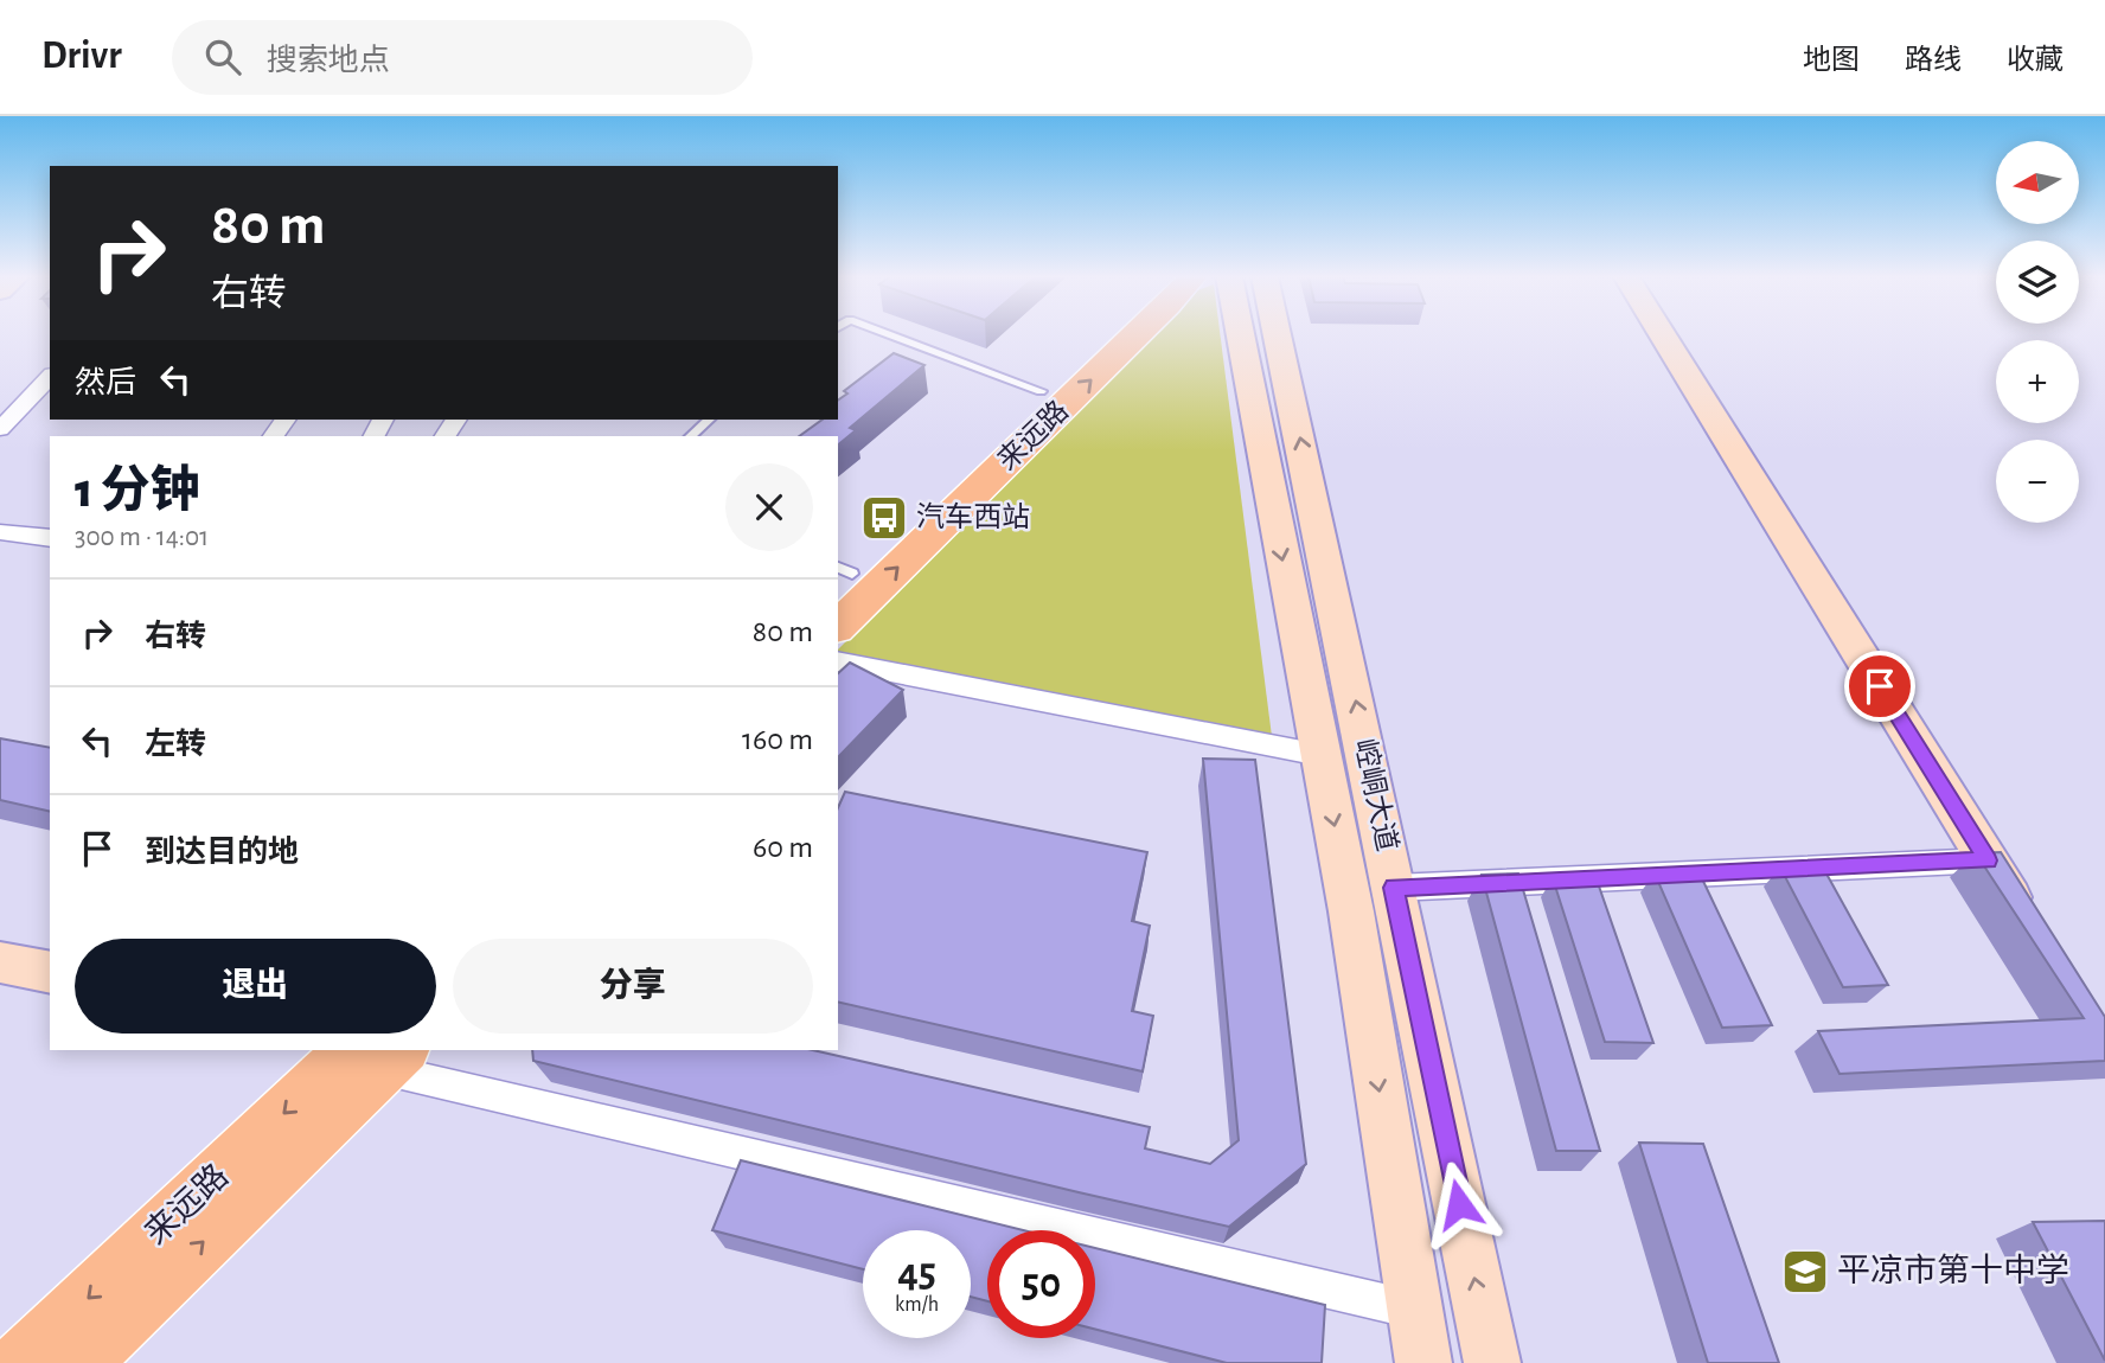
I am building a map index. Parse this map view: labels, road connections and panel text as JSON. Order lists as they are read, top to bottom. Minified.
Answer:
{"streets":{"main road":["来远路","崆峒大道"]},"places":{"bus stop":["汽车西站"],"school or university":["平凉市第十中学"]},"north":"left","page":{"header":"Drivr","search":"搜索地点","nav":["地图","路线","收藏"],"map_buttons":["+","−"],"turn":["80 m","右转"],"then":"然后","heading":["1 分钟","300 m · 14:01"],"list":[{"name":"右转","value":"80 m"},{"name":"左转","value":"160 m"},{"name":"到达目的地","value":"60 m"}],"buttons":["退出","分享"],"speed":"45 km/h","limit":"50"}}
